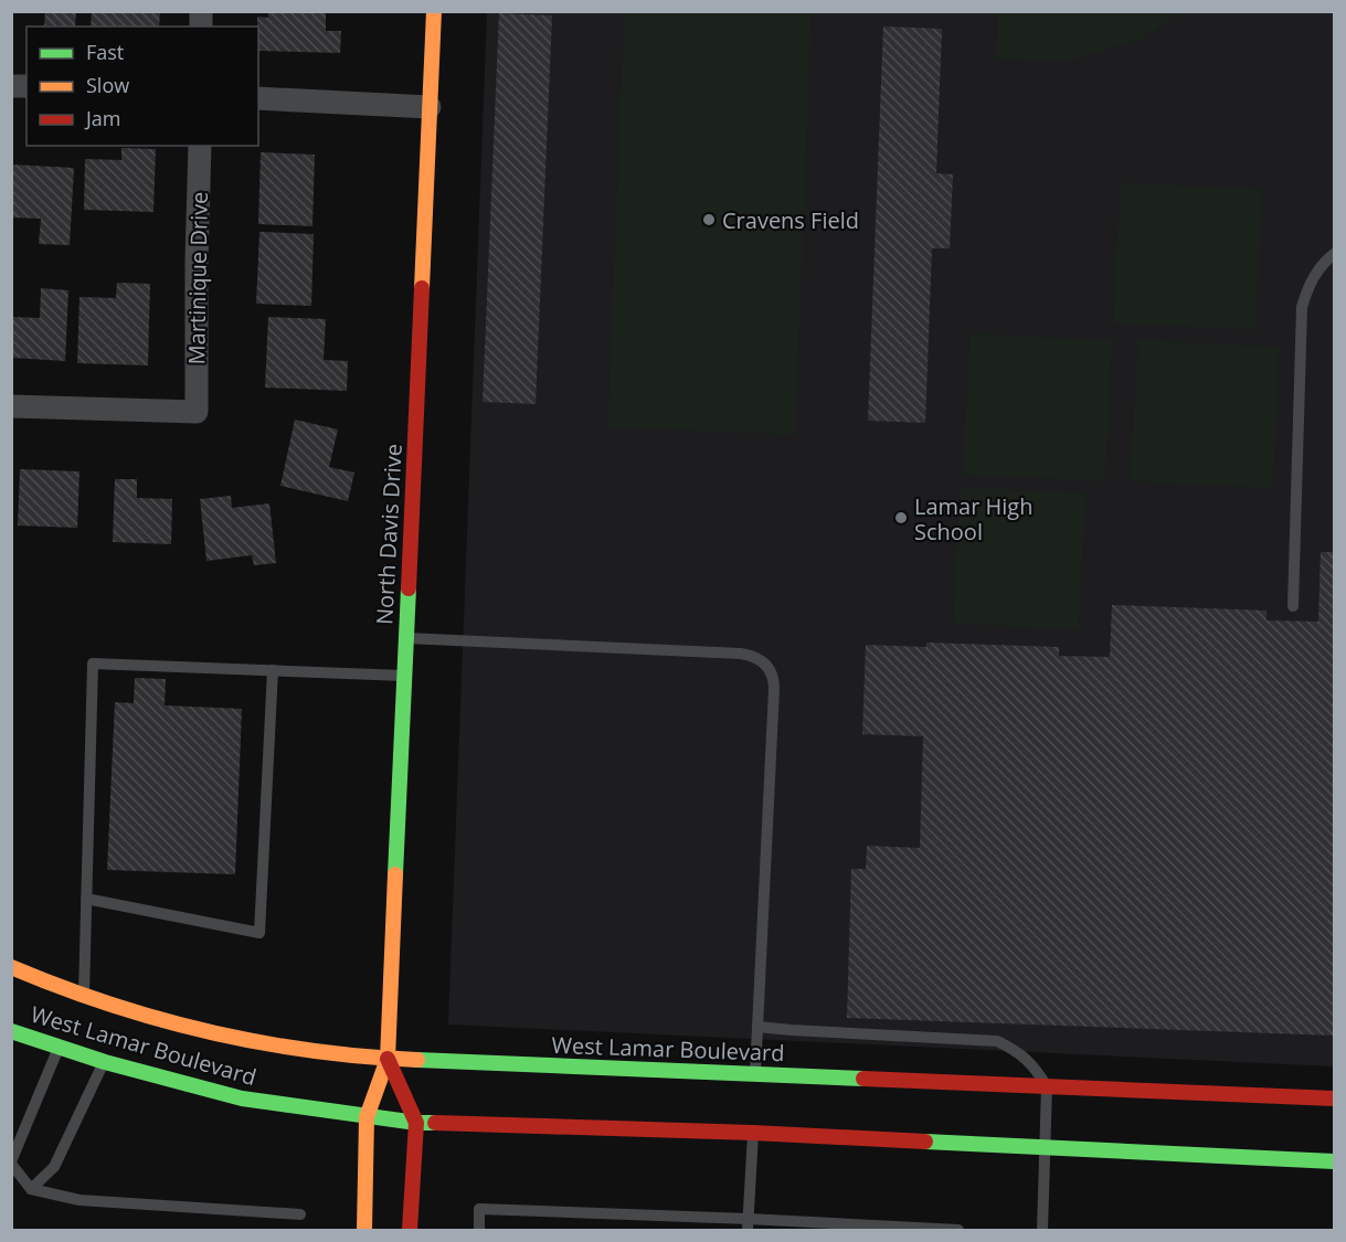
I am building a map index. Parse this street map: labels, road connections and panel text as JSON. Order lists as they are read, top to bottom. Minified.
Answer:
{"streets":{"main road":["North Davis Drive","West Lamar Boulevard"],"street":["Martinique Drive"]},"crossings":[["North Davis Drive","West Lamar Boulevard"]],"places":["Cravens Field","Lamar High School"],"legend":["Fast","Slow","Jam"]}
